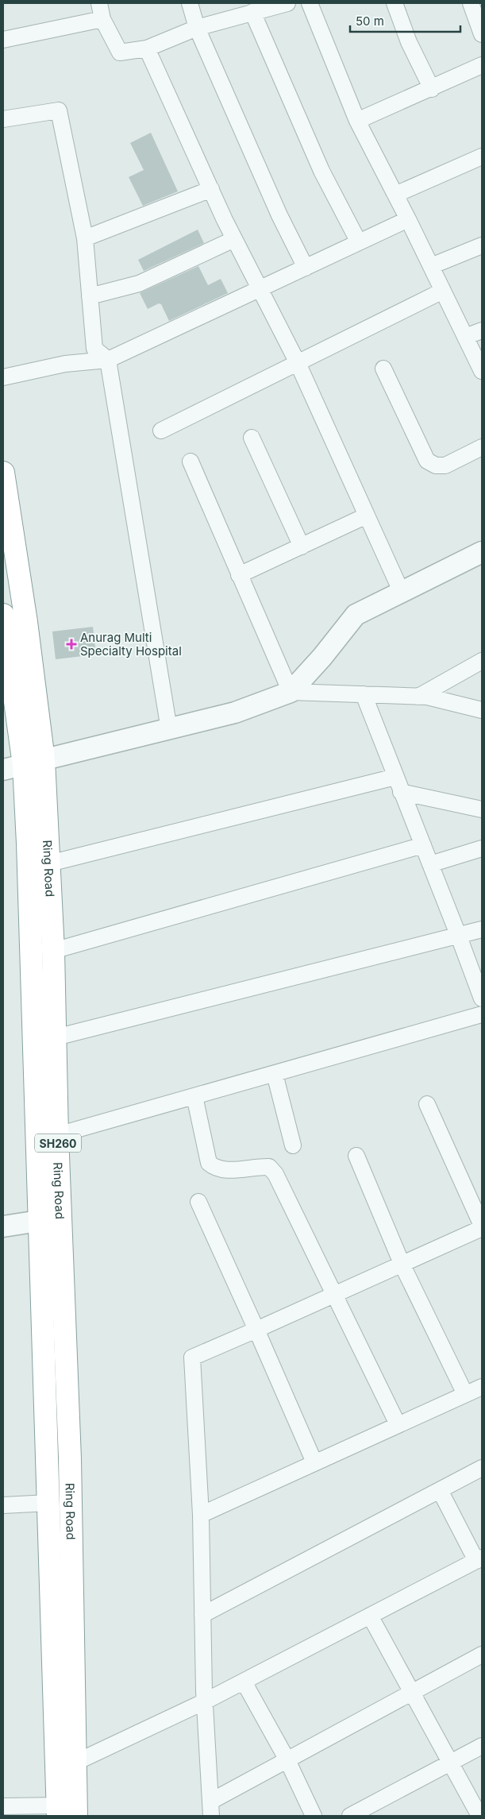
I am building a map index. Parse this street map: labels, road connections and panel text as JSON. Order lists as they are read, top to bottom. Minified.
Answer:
{"streets":{"highway":["Ring Road","SH260"]},"places":{"health":["Anurag Multi Specialty Hospital"]},"scale_bar":"50 m"}
